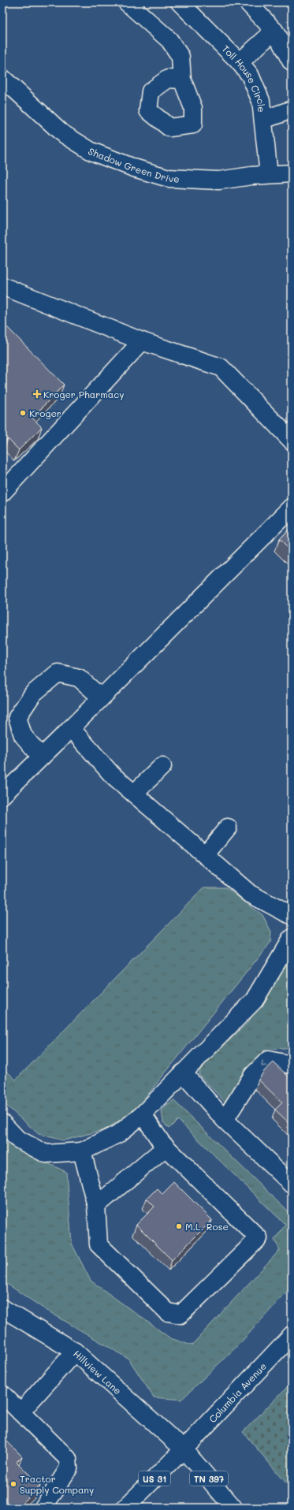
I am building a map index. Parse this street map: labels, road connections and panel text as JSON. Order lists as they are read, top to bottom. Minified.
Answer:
{"streets":{"street":["Toll House Circle","Shadow Green Drive","Hillview Lane","Columbia Avenue","US 31","TN 397"]},"crossings":[["Toll House Circle","Shadow Green Drive"],["Hillview Lane","Columbia Avenue"],["Hillview Lane","US 31"],["Hillview Lane","TN 397"],["Columbia Avenue","US 31"],["Columbia Avenue","TN 397"],["US 31","TN 397"]],"places":{"health":["Kroger Pharmacy"],"other":["Kroger","M.L. Rose","Tractor Supply Company"]}}
